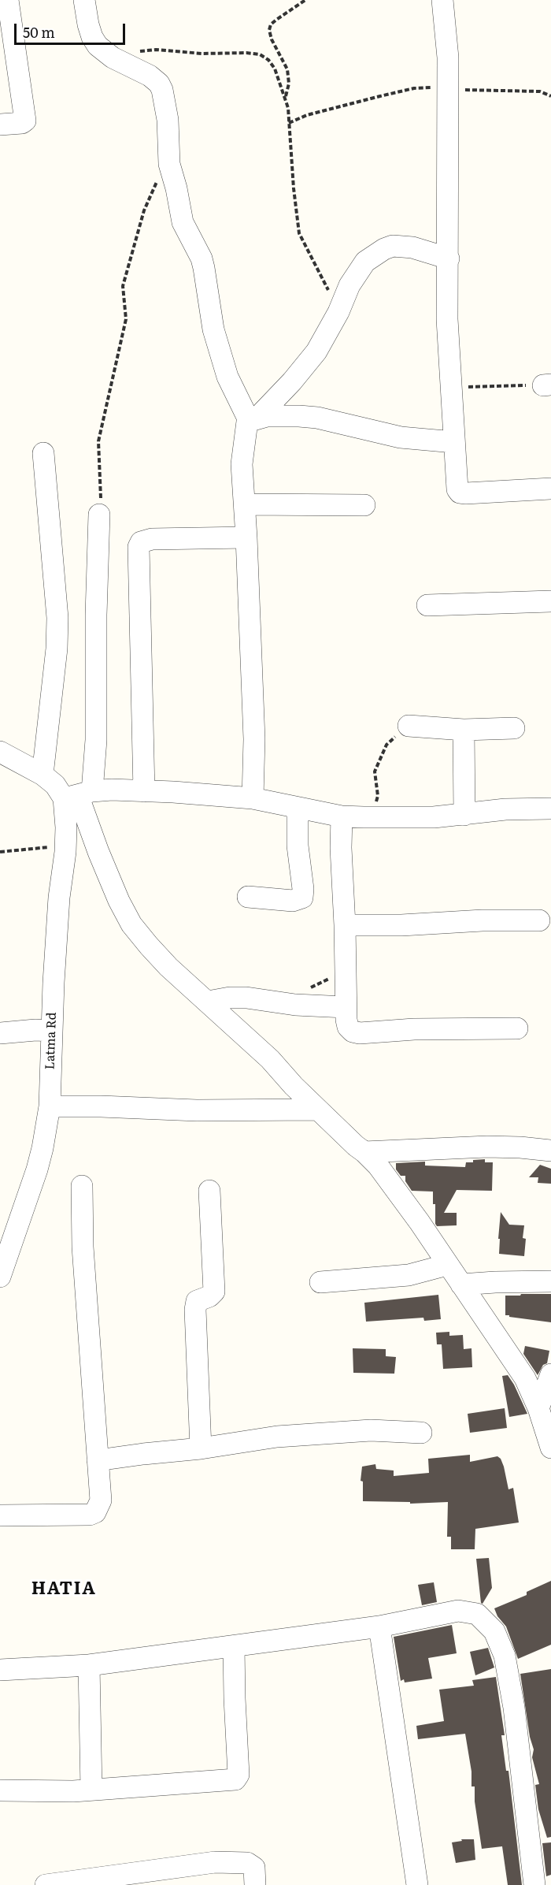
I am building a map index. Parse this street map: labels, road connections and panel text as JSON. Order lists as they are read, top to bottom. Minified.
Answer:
{"streets":{"street":["Latma Rd"]},"districts":["HATIA"],"scale_bar":"50 m"}
